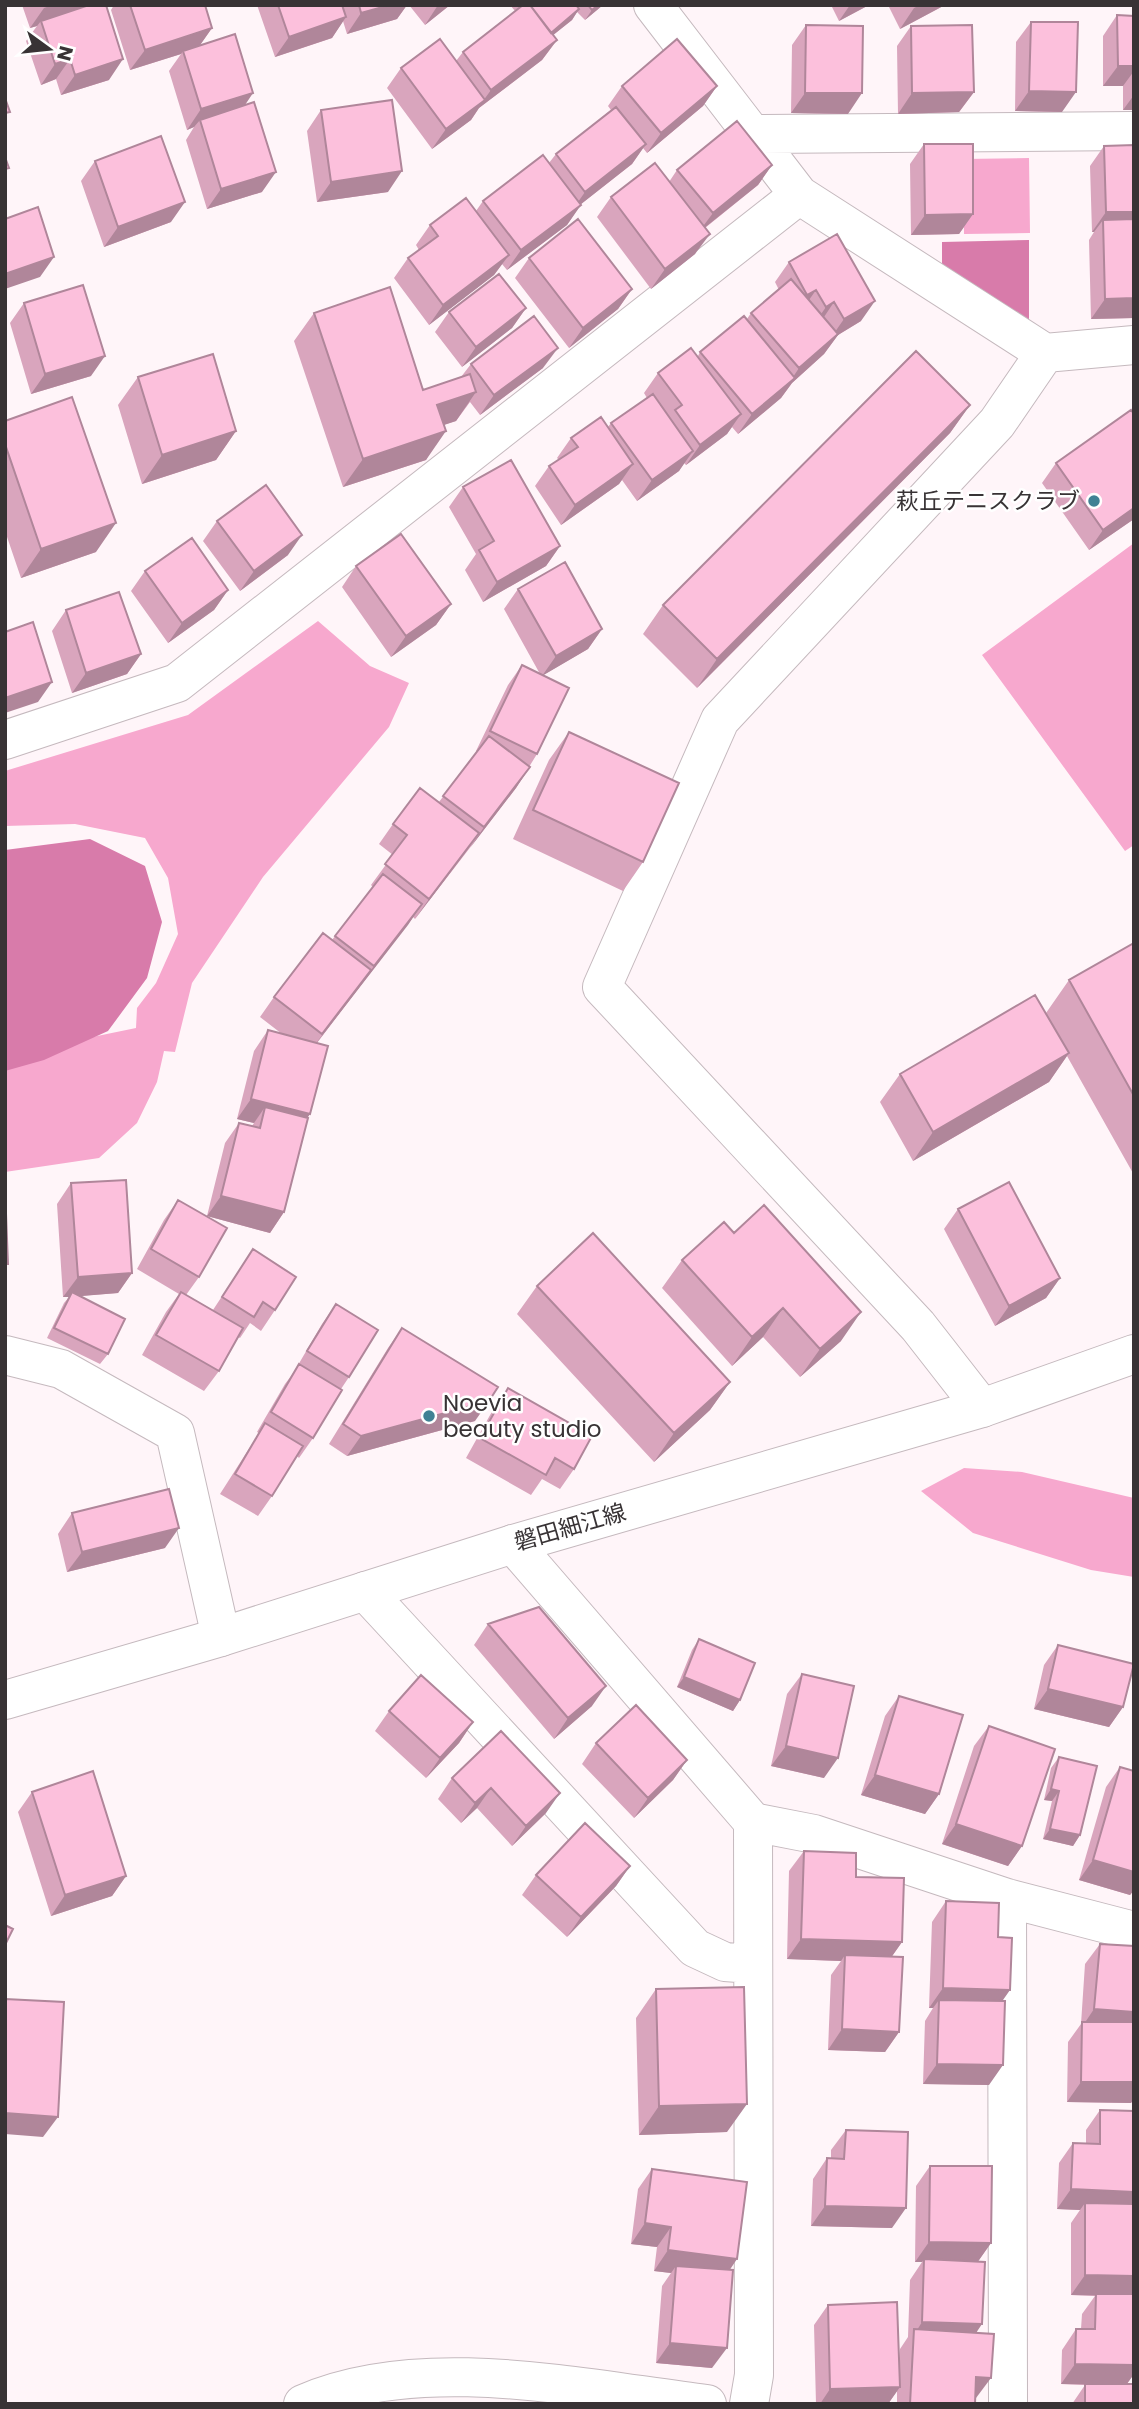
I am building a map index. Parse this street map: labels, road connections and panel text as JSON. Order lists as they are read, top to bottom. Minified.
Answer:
{"streets":{"street":["磐田細江線"]},"places":["萩丘テニスクラブ","Noevia beauty studio"],"north":"right"}
